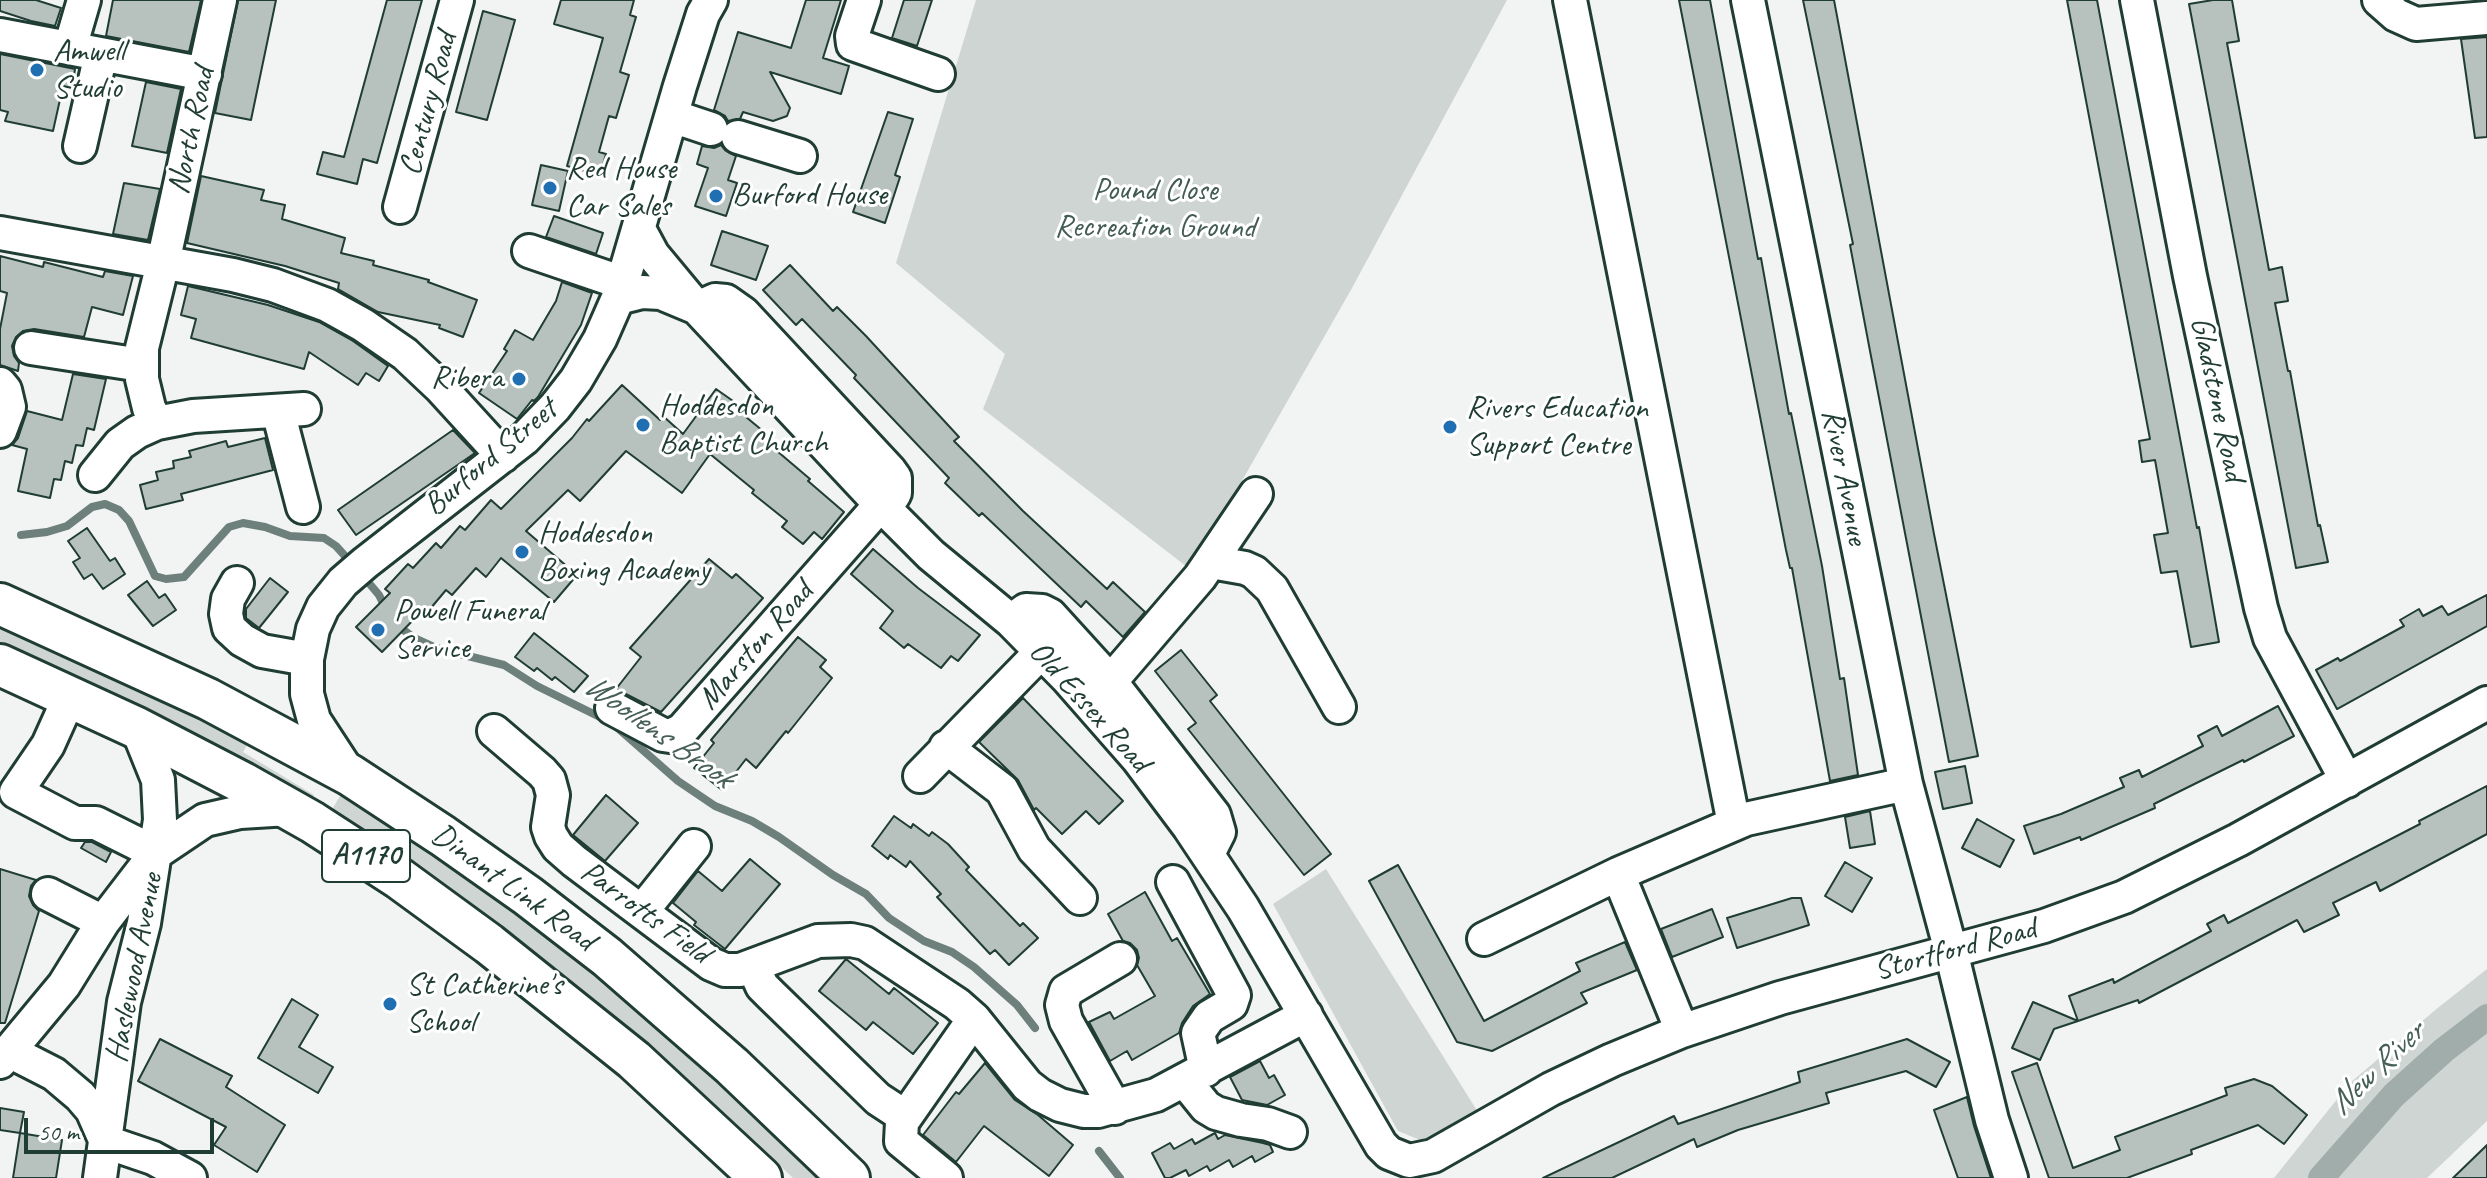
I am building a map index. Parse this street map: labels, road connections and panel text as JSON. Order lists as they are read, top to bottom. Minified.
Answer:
{"streets":{"main road":["A1170","Dinant Link Road"],"street":["Century Road","North Road","Gladstone Road","Burford Street","River Avenue","Marston Road","Old Essex Road","Parrotts Field","Stortford Road","Haslewood Avenue"]},"crossings":[["Gladstone Road","Stortford Road"],["Burford Street","Old Essex Road"],["Burford Street","Dinant Link Road"],["River Avenue","Stortford Road"],["Marston Road","Old Essex Road"],["Old Essex Road","Parrotts Field"],["Old Essex Road","Stortford Road"]],"water":["Woollens Brook","New River"],"parks":["Pound Close Recreation Ground"],"places":["Amwell Studio","Red House Car Sales","Burford House","Ribera","Hoddesdon Baptist Church","Rivers Education Support Centre","Hoddesdon Boxing Academy","Powell Funeral Service","St Catherine's School"],"scale_bar":"50 m"}
